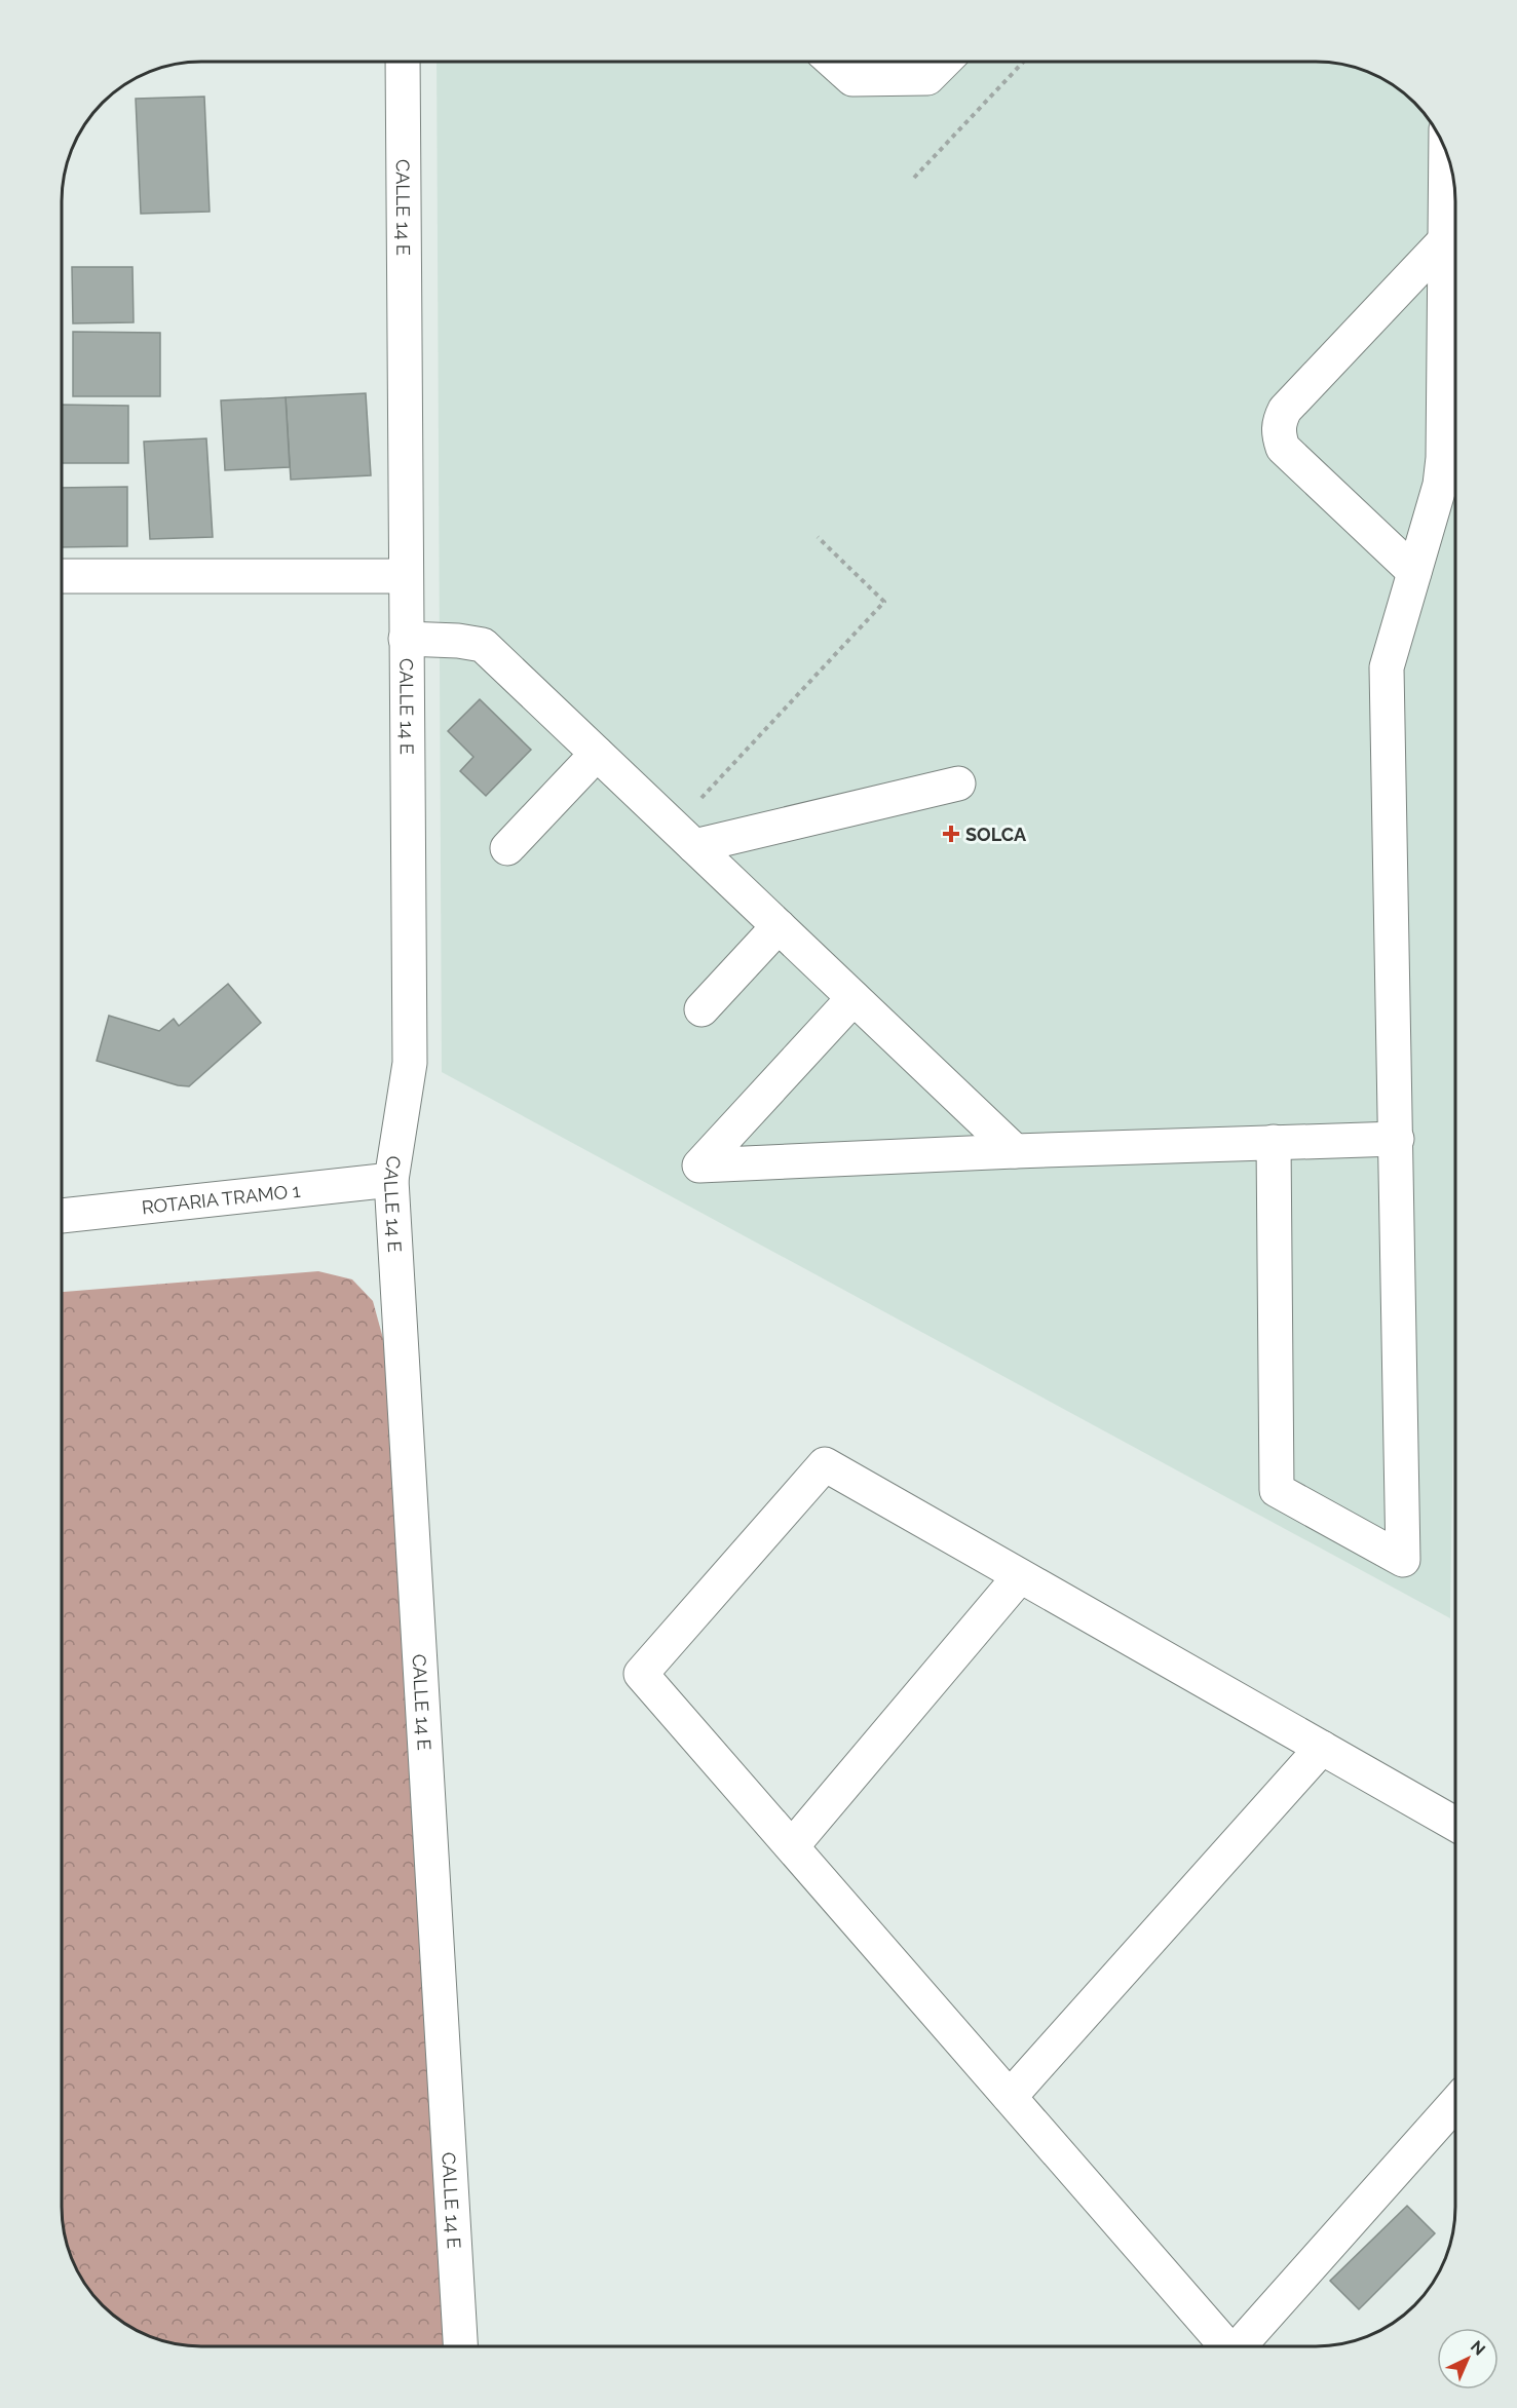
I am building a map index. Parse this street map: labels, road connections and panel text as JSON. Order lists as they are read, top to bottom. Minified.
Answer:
{"streets":{"street":["CALLE 14 E","ROTARIA TRAMO 1"]},"crossings":[["CALLE 14 E","ROTARIA TRAMO 1"]],"places":{"health":["SOLCA"]},"north":"top right"}
